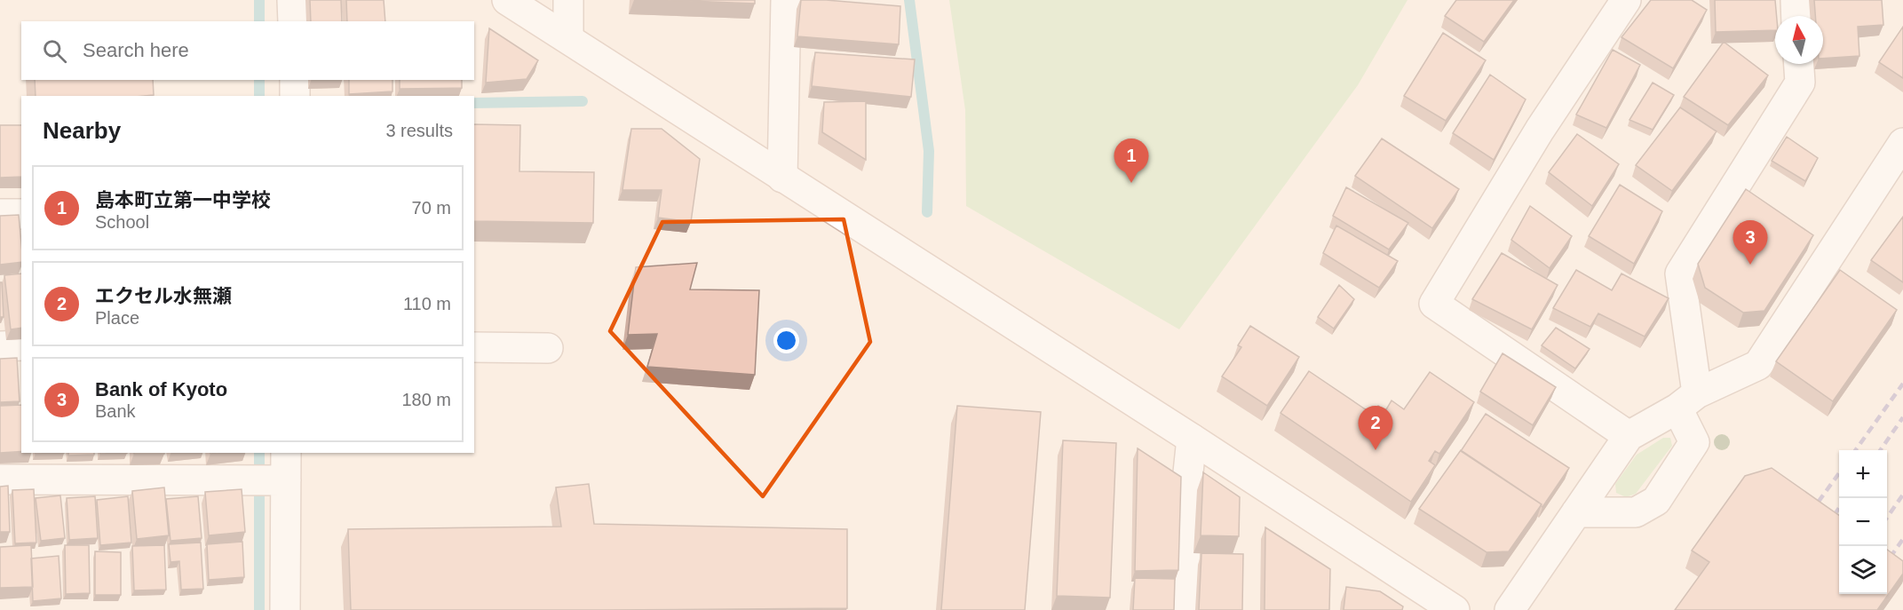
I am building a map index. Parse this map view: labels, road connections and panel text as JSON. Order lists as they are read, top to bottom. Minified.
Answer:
{"north":"top","page":{"search":"Search here","heading":["Nearby","3 results"],"pins":["1","3","2"],"list":[{"mark":"1","name":"島本町立第一中学校","note":"School","value":"70 m"},{"mark":"2","name":"エクセル水無瀬","note":"Place","value":"110 m"},{"mark":"3","name":"Bank of Kyoto","note":"Bank","value":"180 m"}],"map_buttons":["+","−"]}}
